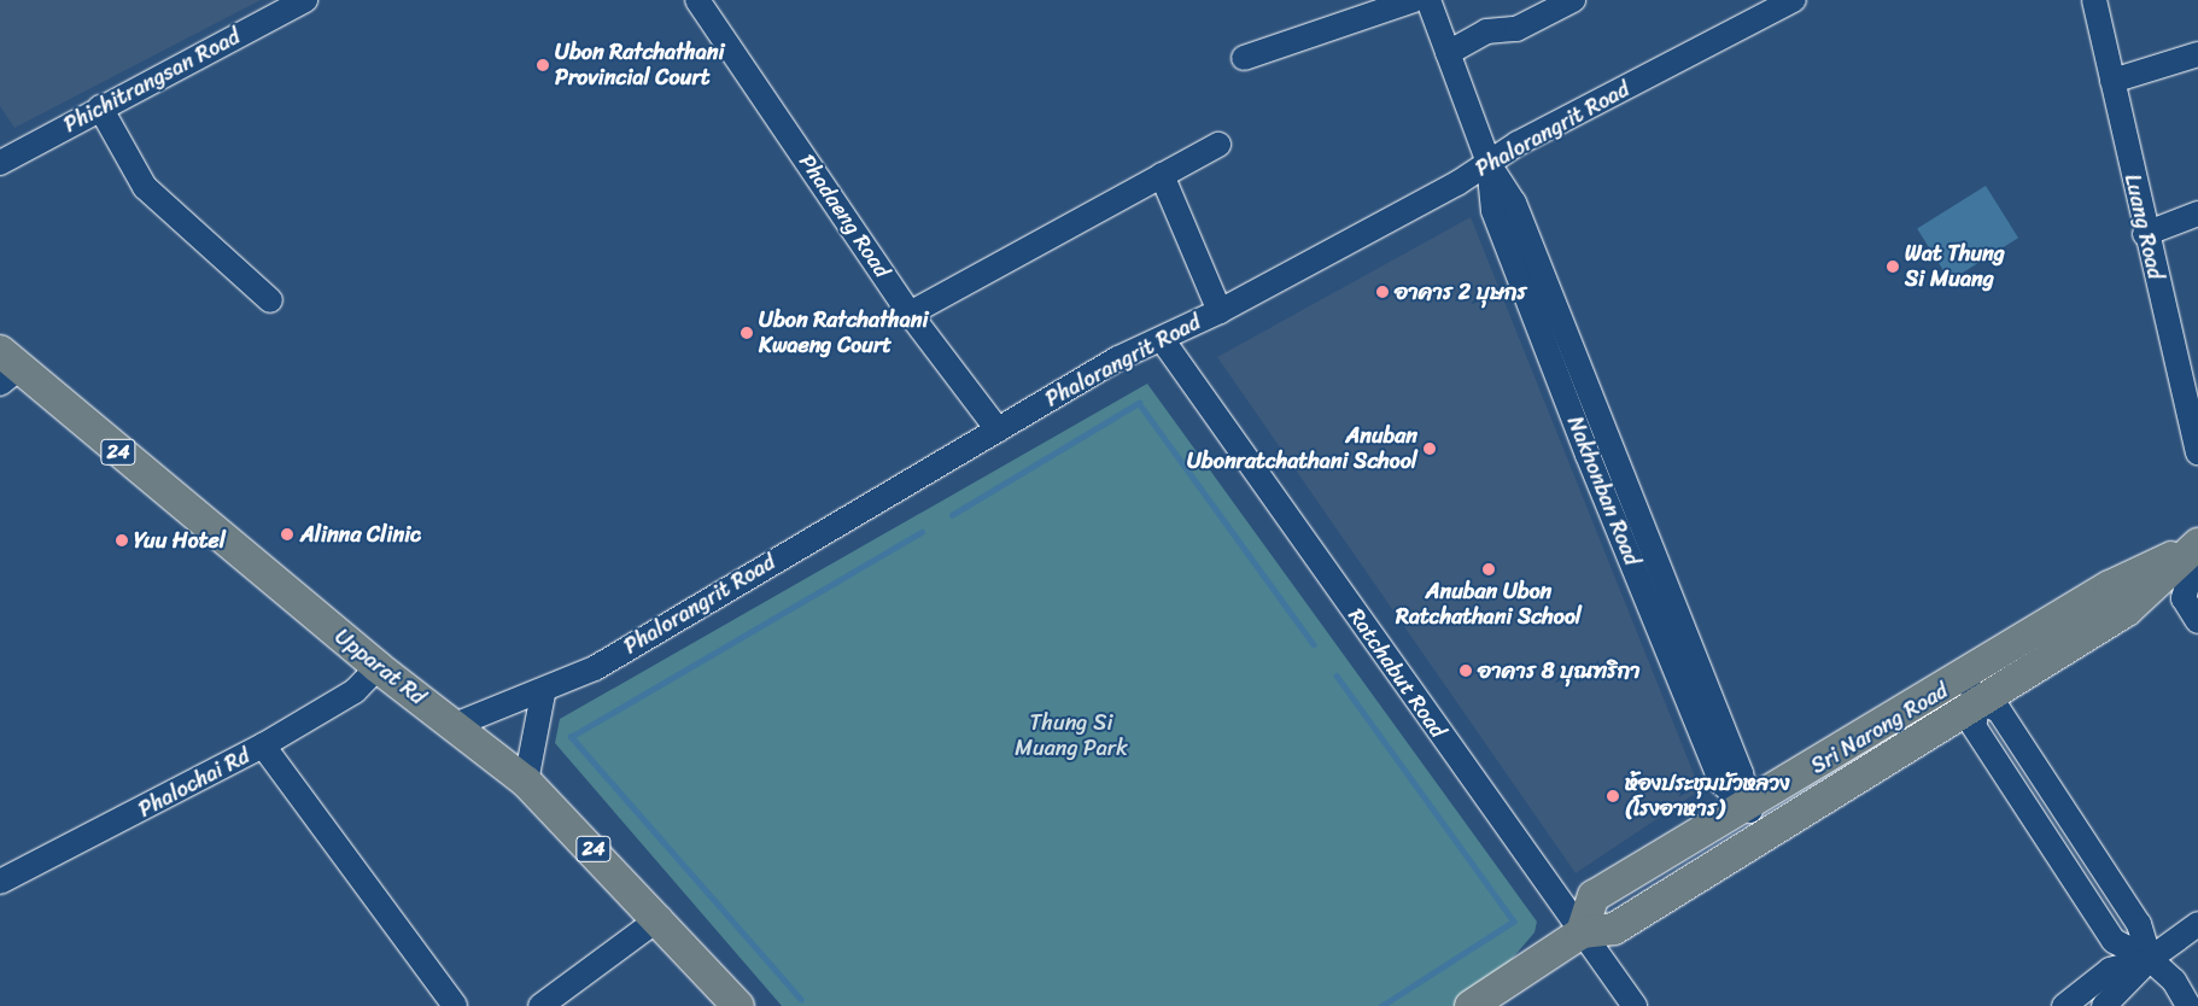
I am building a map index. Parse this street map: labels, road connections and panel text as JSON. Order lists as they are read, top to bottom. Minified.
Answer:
{"streets":{"main road":["24","Upparat Rd","Sri Narong Road"],"street":["Phichitrangsan Road","Phalorangrit Road","Phadaeng Road","Luang Road","Nakhonban Road","Ratchabut Road","Phalochai Rd"]},"crossings":[["Phalorangrit Road","Phadaeng Road"],["Phalorangrit Road","Nakhonban Road"],["Phalorangrit Road","Upparat Rd"],["Phalorangrit Road","Ratchabut Road"],["Nakhonban Road","Sri Narong Road"],["Upparat Rd","Phalochai Rd"],["Ratchabut Road","Sri Narong Road"]],"parks":["Thung Si Muang Park"],"places":["Ubon Ratchathani Provincial Court","Wat Thung Si Muang","อาคาร 2 บุษกร","Ubon Ratchathani Kwaeng Court","Anuban Ubonratchathani School","Alinna Clinic","Yuu Hotel","Anuban Ubon Ratchathani School","อาคาร 8 บุณฑริกา","ห้องประชุมบัวหลวง (โรงอาหาร)"]}
